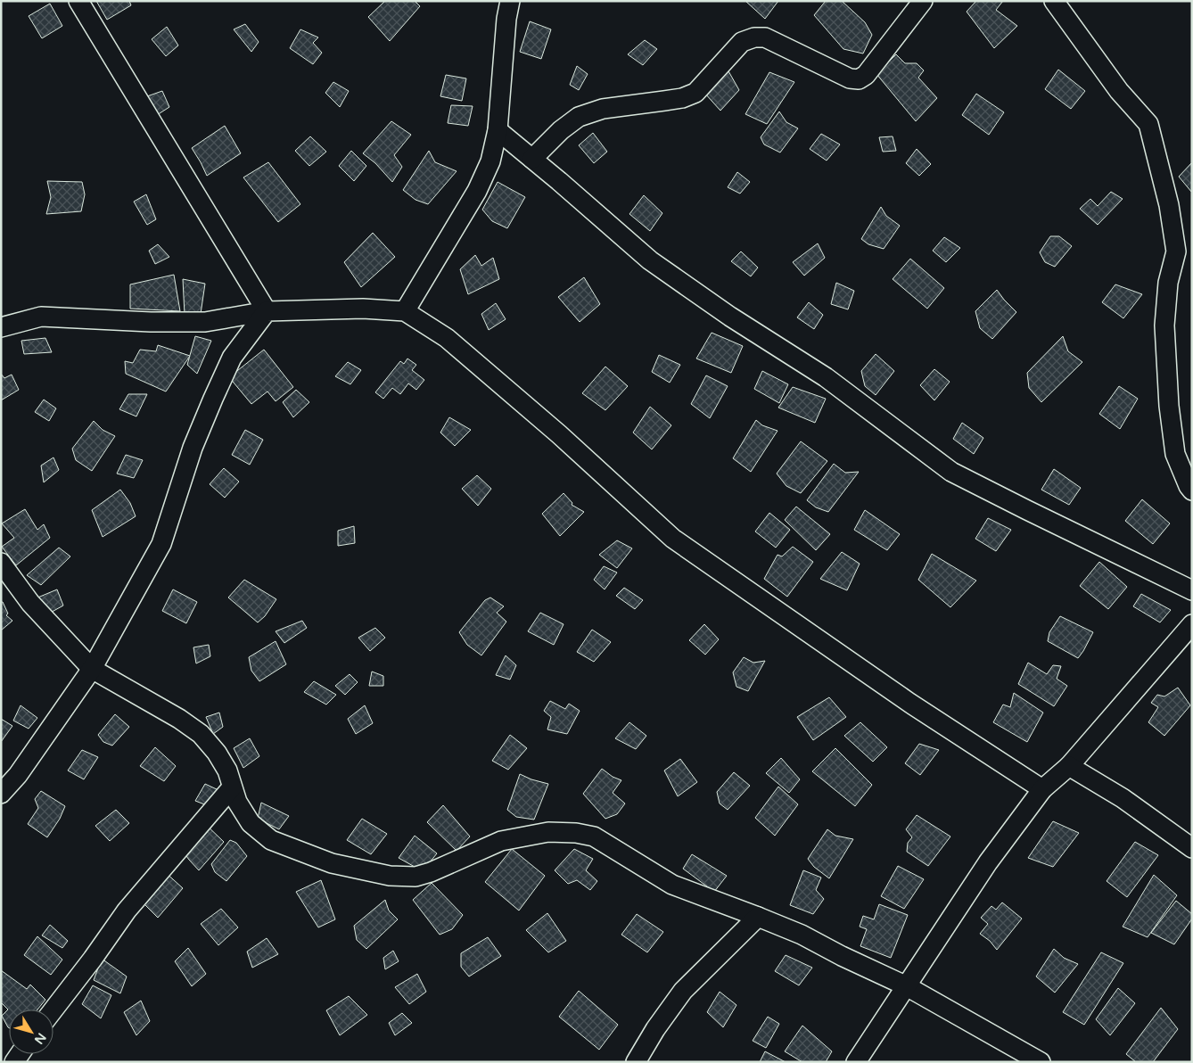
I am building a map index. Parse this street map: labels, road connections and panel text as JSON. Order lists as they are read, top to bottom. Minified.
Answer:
{"north":"bottom right"}
